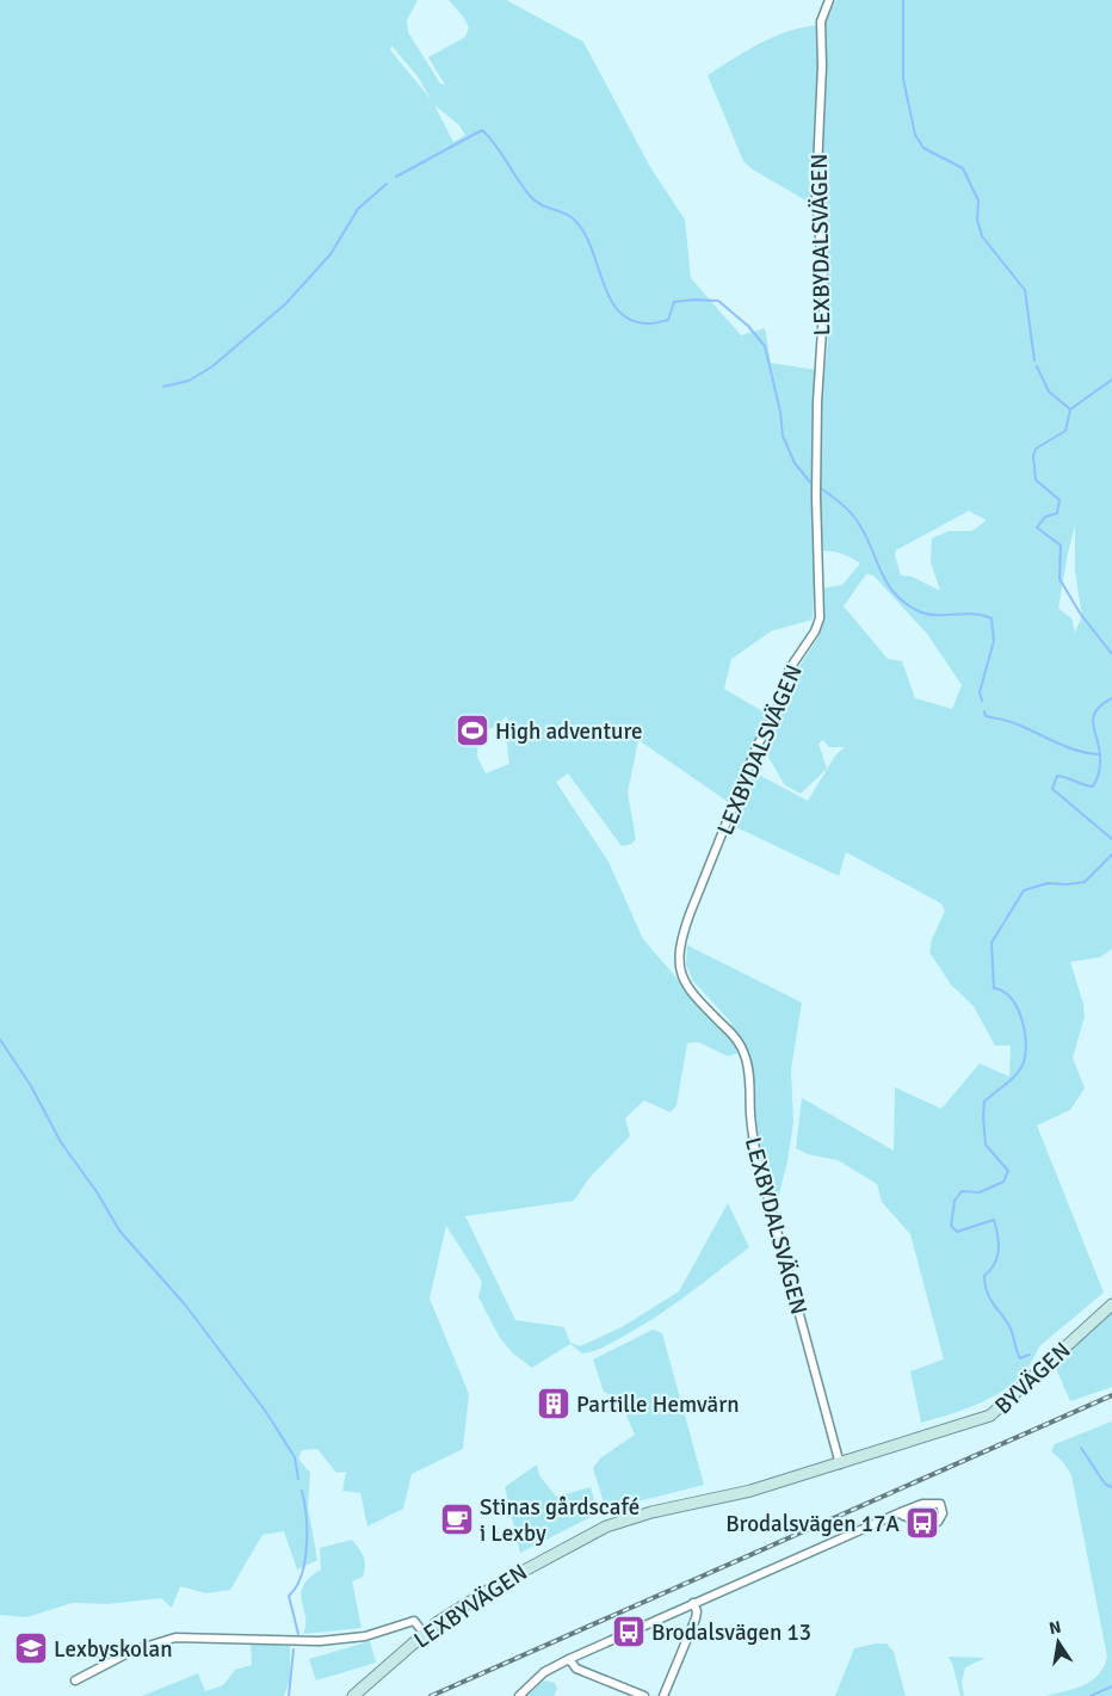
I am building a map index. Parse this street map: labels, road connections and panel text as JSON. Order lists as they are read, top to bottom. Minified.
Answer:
{"streets":{"street":["LEXBYDALSVÄGEN","BYVÄGEN","LEXBYVÄGEN"]},"crossings":[["LEXBYDALSVÄGEN","BYVÄGEN"],["LEXBYDALSVÄGEN","LEXBYVÄGEN"],["BYVÄGEN","LEXBYVÄGEN"]],"places":{"sports":["High adventure"],"building":["Partille Hemvärn"],"cafe":["Stinas gårdscafé i Lexby"],"bus stop":["Brodalsvägen 17A","Brodalsvägen 13"],"school or university":["Lexbyskolan"]},"north":"top"}
